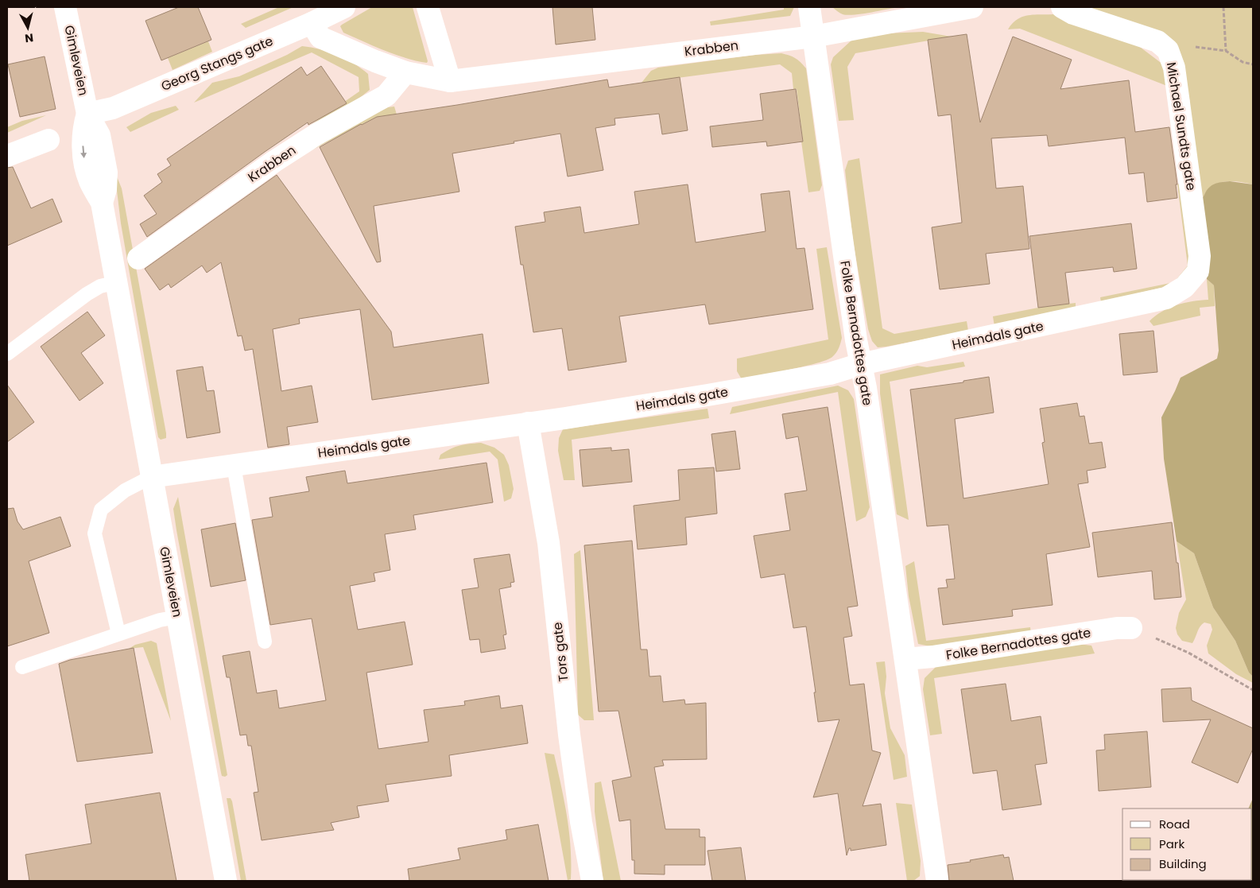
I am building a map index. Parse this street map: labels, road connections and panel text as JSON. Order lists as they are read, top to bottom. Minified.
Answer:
{"streets":{"street":["Krabben","Gimleveien","Georg Stangs gate","Michael Sundts gate","Folke Bernadottes gate","Heimdals gate","Tors gate"]},"crossings":[["Krabben","Georg Stangs gate"],["Krabben","Folke Bernadottes gate"],["Gimleveien","Georg Stangs gate"],["Gimleveien","Heimdals gate"],["Michael Sundts gate","Heimdals gate"],["Folke Bernadottes gate","Heimdals gate"],["Heimdals gate","Tors gate"]],"legend":["Road","Park","Building"],"north":"bottom"}
